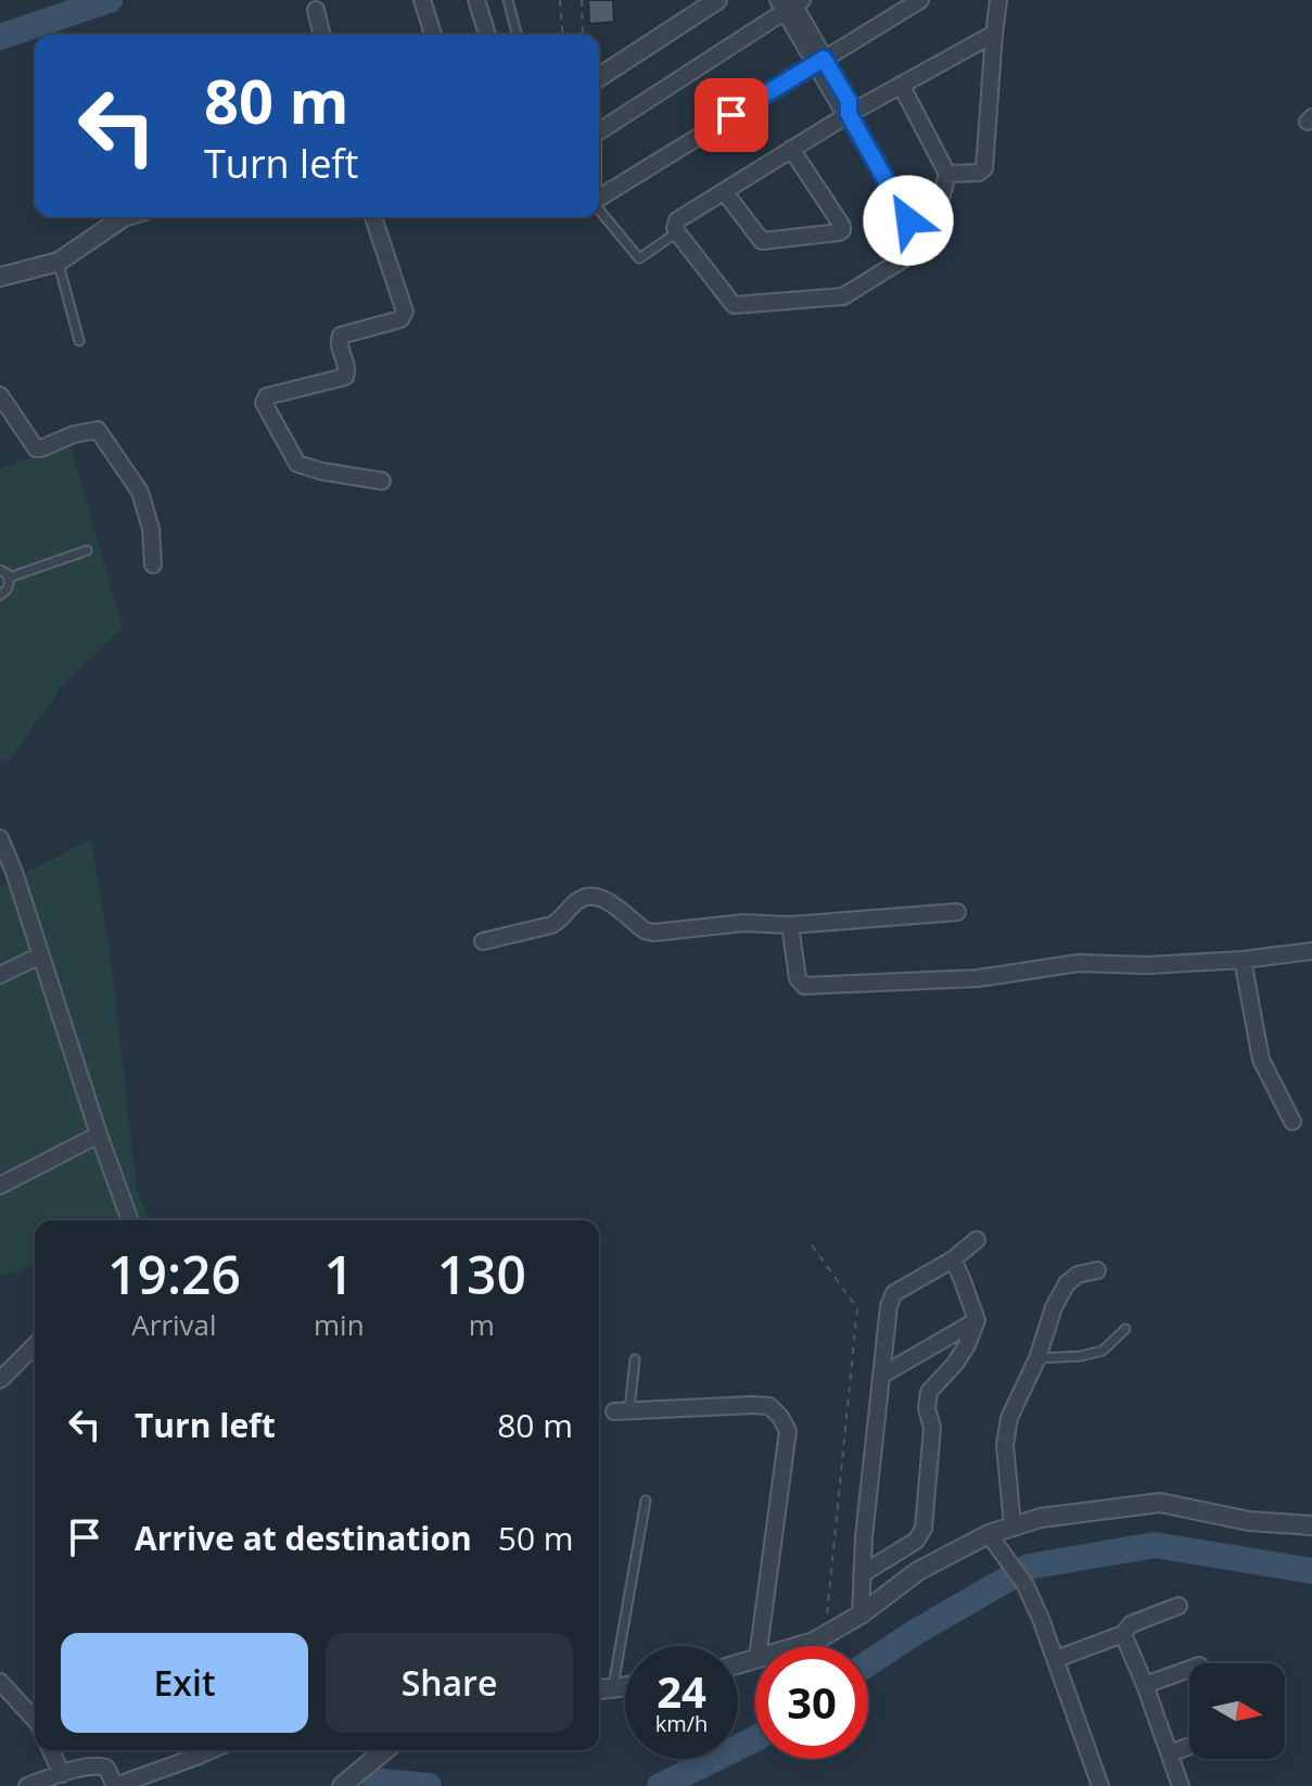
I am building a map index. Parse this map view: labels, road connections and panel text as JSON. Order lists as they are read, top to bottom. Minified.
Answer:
{"north":"right","page":{"turn":["80 m","Turn left"],"eta":["19:26","Arrival","1","min","130","m"],"list":[{"name":"Turn left","value":"80 m"},{"name":"Arrive at destination","value":"50 m"}],"buttons":["Exit","Share"],"speed":"24 km/h","limit":"30"}}
